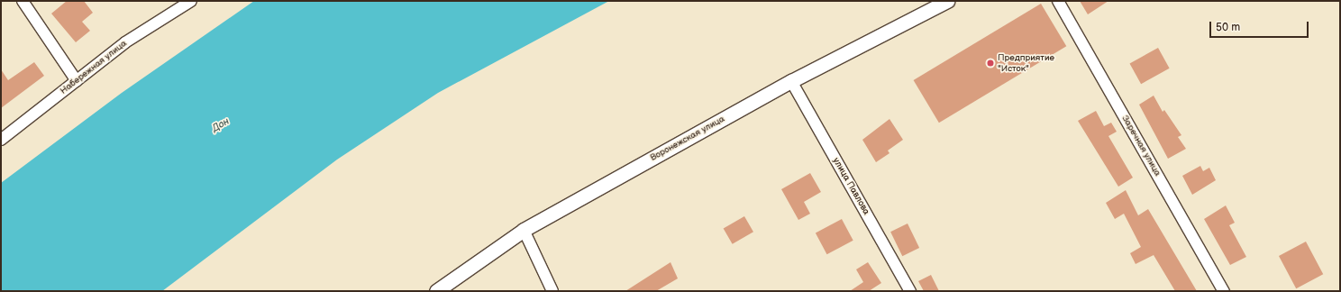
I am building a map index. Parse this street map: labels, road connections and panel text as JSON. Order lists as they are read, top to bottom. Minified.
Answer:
{"streets":{"street":["Набережная улица","Воронежская улица","Заречная улица","улица Павлова"]},"crossings":[["Воронежская улица","улица Павлова"]],"water":["Дон"],"places":["Предприятие \"Исток\""],"scale_bar":"50 m"}
